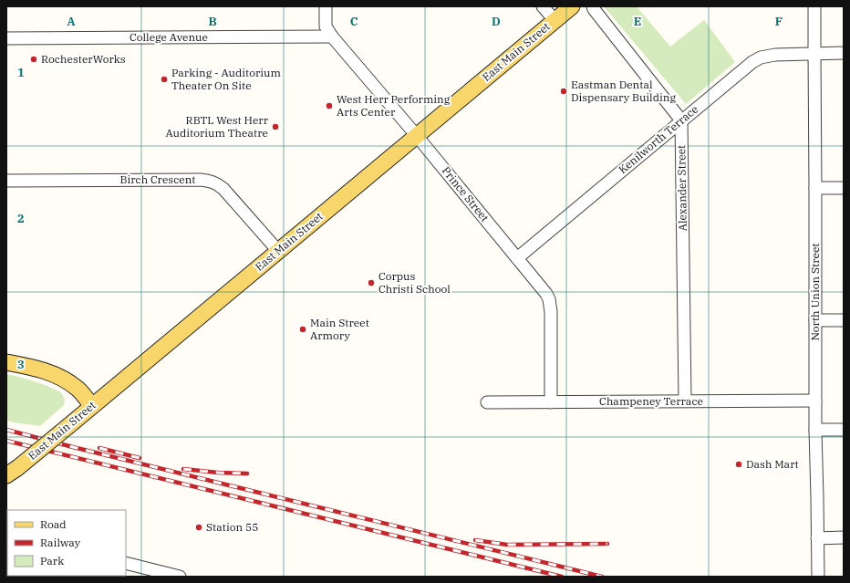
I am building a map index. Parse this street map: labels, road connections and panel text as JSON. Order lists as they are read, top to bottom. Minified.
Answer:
{"streets":{"main road":["East Main Street"],"street":["College Avenue","Kenilworth Terrace","Birch Crescent","Alexander Street","Prince Street","North Union Street","Champeney Terrace"]},"crossings":[["College Avenue","Prince Street"],["East Main Street","Birch Crescent"],["East Main Street","Prince Street"],["Kenilworth Terrace","Alexander Street"],["Kenilworth Terrace","Prince Street"],["Kenilworth Terrace","North Union Street"],["Alexander Street","Champeney Terrace"],["Prince Street","Champeney Terrace"],["North Union Street","Champeney Terrace"]],"places":["RochesterWorks","Parking - Auditorium Theater On Site","Eastman Dental Dispensary Building","West Herr Performing Arts Center","RBTL West Herr Auditorium Theatre","Corpus Christi School","Main Street Armory","Dash Mart","Station 55"],"legend":["Road","Railway","Park"],"grid":{"columns":["A","B","C","D","E","F"],"rows":["1","2","3"]}}
